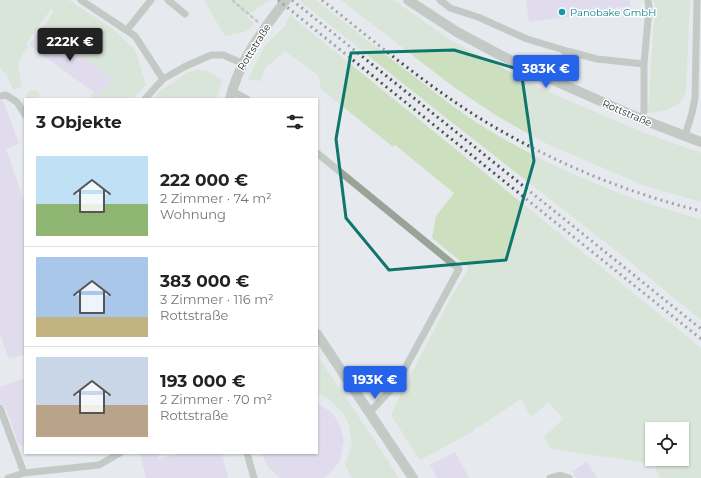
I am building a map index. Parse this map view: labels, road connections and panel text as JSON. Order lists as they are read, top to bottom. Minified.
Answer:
{"streets":{"street":["Rottstraße"]},"places":["Panobake GmbH"],"page":{"price":["222K €","383K €","193K €"],"heading":"3 Objekte","list":[{"name":"222 000 €","note":"2 Zimmer · 74 m² · Wohnung"},{"name":"383 000 €","note":"3 Zimmer · 116 m² · Rottstraße"},{"name":"193 000 €","note":"2 Zimmer · 70 m² · Rottstraße"}]}}
